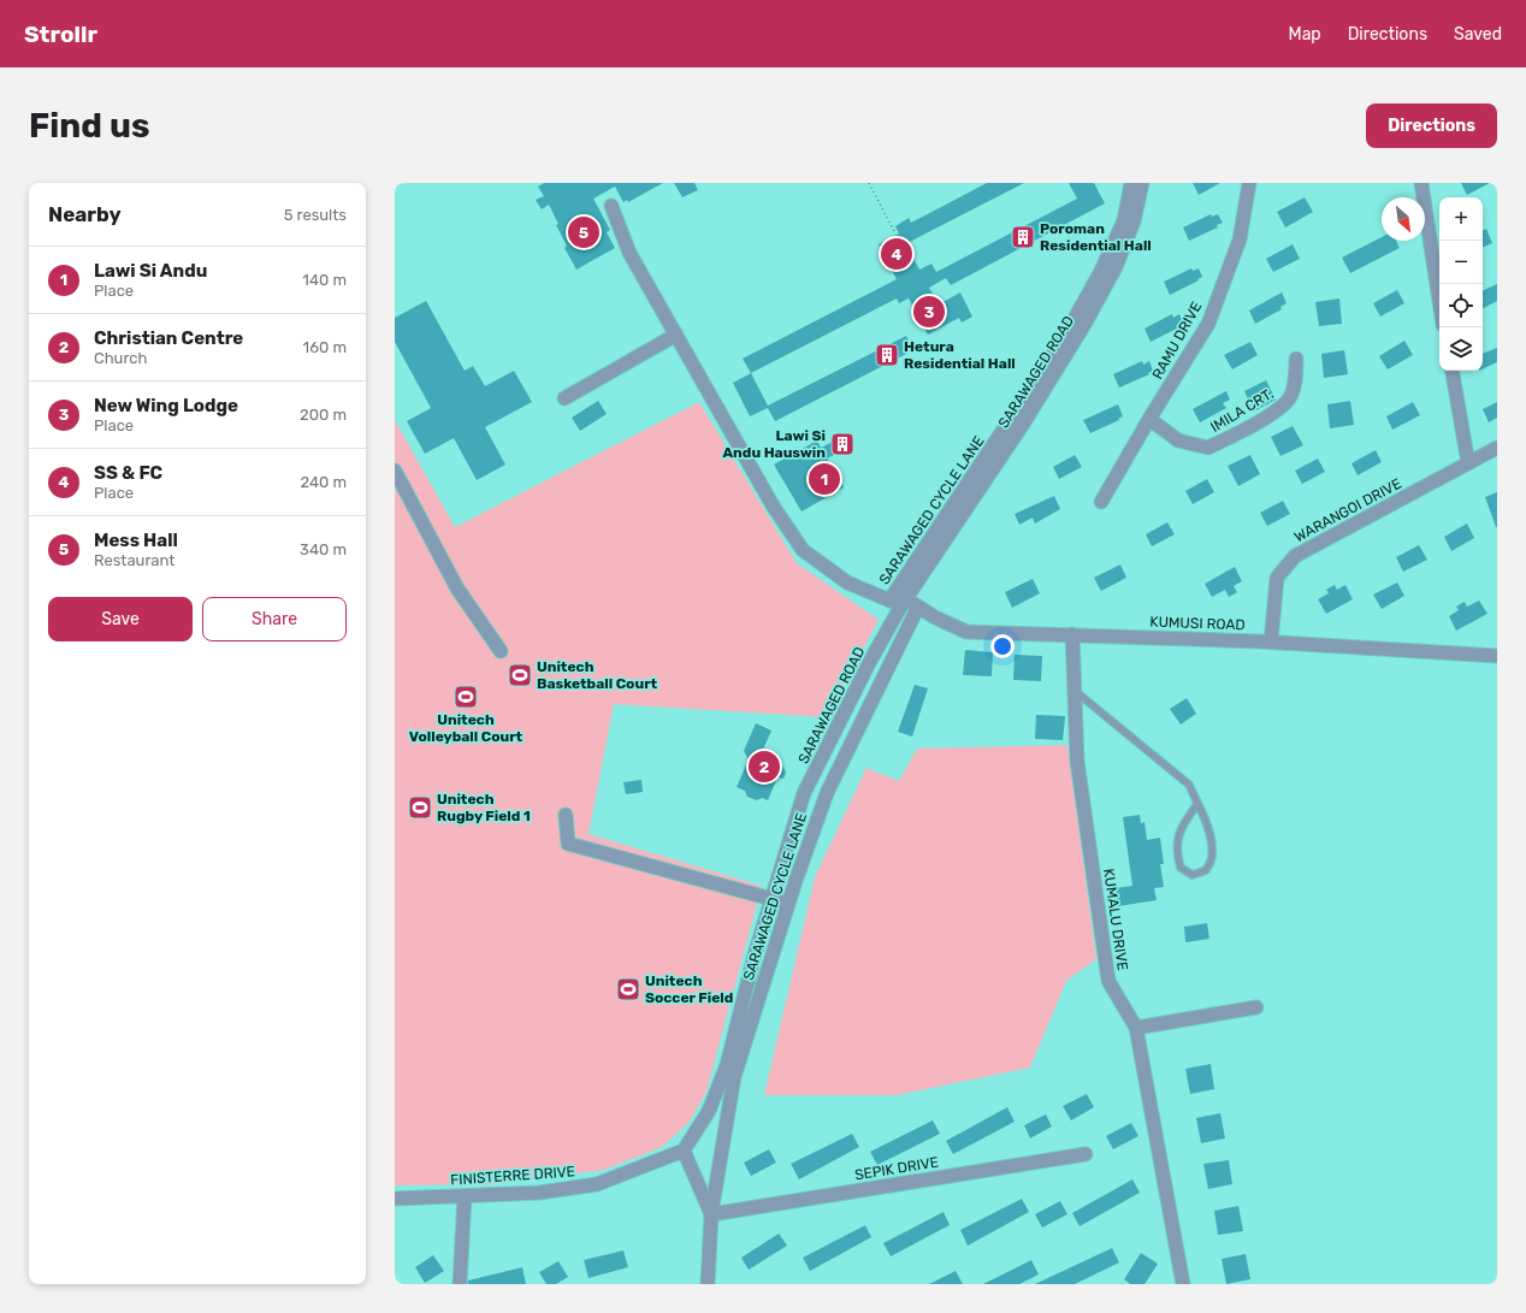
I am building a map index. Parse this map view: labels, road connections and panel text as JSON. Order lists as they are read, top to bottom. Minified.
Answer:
{"streets":{"street":["RAMU DRIVE","SARAWAGED ROAD","IMILA CRT.","SARAWAGED CYCLE LANE","WARANGOI DRIVE","KUMUSI ROAD","KUMALU DRIVE","FINISTERRE DRIVE"]},"crossings":[["RAMU DRIVE","IMILA CRT."],["SARAWAGED ROAD","SARAWAGED CYCLE LANE"],["SARAWAGED ROAD","KUMUSI ROAD"],["SARAWAGED ROAD","FINISTERRE DRIVE"],["SARAWAGED CYCLE LANE","KUMUSI ROAD"],["WARANGOI DRIVE","KUMUSI ROAD"],["KUMUSI ROAD","KUMALU DRIVE"]],"places":{"building":["Poroman Residential Hall","Hetura Residential Hall","Lawi Si Andu Hauswin"],"sports":["Unitech Basketball Court","Unitech Volleyball Court","Unitech Rugby Field 1","Unitech Soccer Field"]},"north":"bottom right","page":{"header":"Strollr","nav":["Map","Directions","Saved"],"buttons":["Directions",["Save","Share"]],"title":"Find us","heading":["Nearby","5 results"],"map_buttons":["+","−"],"pins":["5","4","3","1","2"],"list":[{"mark":"1","name":"Lawi Si Andu","note":"Place","value":"140 m"},{"mark":"2","name":"Christian Centre","note":"Church","value":"160 m"},{"mark":"3","name":"New Wing Lodge","note":"Place","value":"200 m"},{"mark":"4","name":"SS & FC","note":"Place","value":"240 m"},{"mark":"5","name":"Mess Hall","note":"Restaurant","value":"340 m"}]}}
